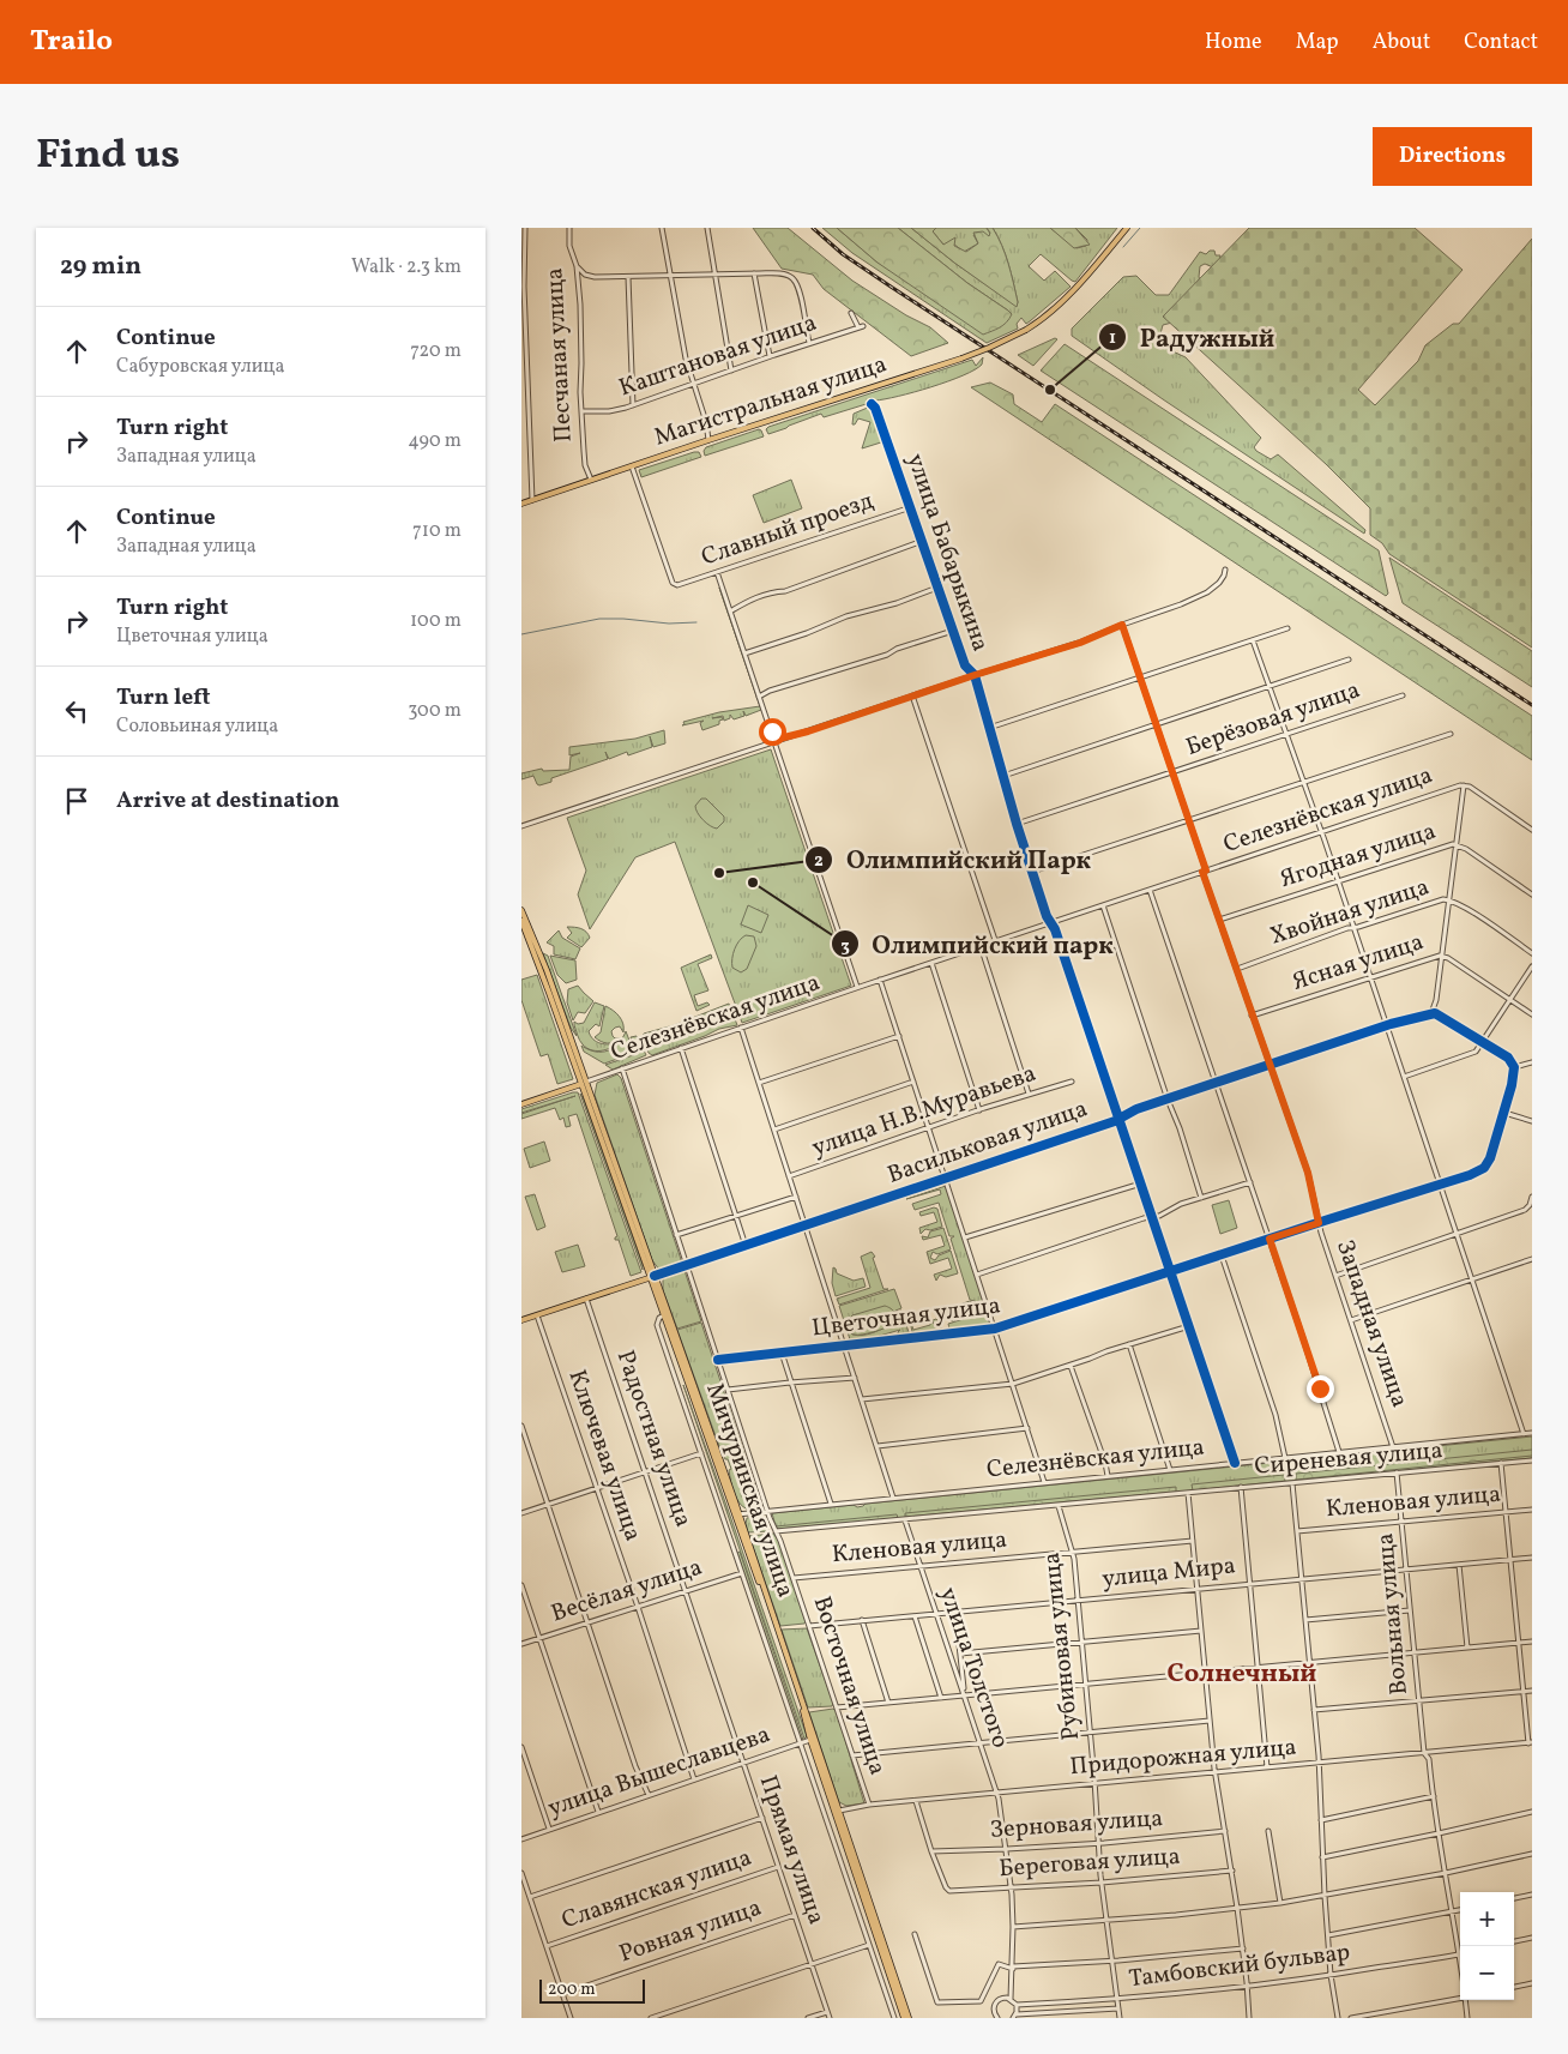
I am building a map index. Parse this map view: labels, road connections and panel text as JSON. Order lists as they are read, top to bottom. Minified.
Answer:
{"streets":{"main road":["Магистральная улица","Мичуринская улица"],"street":["Песчаная улица","Каштановая улица","Славный проезд","улица Бабарыкина","Берёзовая улица","Селезнёвская улица","Ягодная улица","Хвойная улица","Ясная улица","улица Н.В.Муравьева","Васильковая улица","Цветочная улица","Западная улица","Радостная улица","Ключевая улица","Сиреневая улица","Кленовая улица","улица Мира","Весёлая улица","Вольная улица","Рубиновая улица","улица Толстого","Восточная улица","Придорожная улица","улица Вышеславцева","Зерновая улица","Прямая улица","Береговая улица","Славянская улица","Ровная улица","Тамбовский бульвар"]},"crossings":[["Песчаная улица","Каштановая улица"],["Песчаная улица","Магистральная улица"],["Магистральная улица","Славный проезд"],["Славный проезд","улица Бабарыкина"],["улица Бабарыкина","Берёзовая улица"],["улица Бабарыкина","Селезнёвская улица"],["улица Бабарыкина","Васильковая улица"],["улица Бабарыкина","Цветочная улица"],["Берёзовая улица","Западная улица"],["Селезнёвская улица","Западная улица"],["Селезнёвская улица","Мичуринская улица"],["Селезнёвская улица","Восточная улица"],["Ягодная улица","Западная улица"],["Хвойная улица","Западная улица"],["Ясная улица","Западная улица"],["Васильковая улица","Западная улица"],["Васильковая улица","Мичуринская улица"],["Васильковая улица","Восточная улица"],["Цветочная улица","Западная улица"],["Цветочная улица","Восточная улица"],["Радостная улица","Весёлая улица"],["Радостная улица","Прямая улица"],["Ключевая улица","Весёлая улица"],["Ключевая улица","улица Вышеславцева"],["Сиреневая улица","Вольная улица"],["Сиреневая улица","Рубиновая улица"],["Сиреневая улица","улица Толстого"],["Сиреневая улица","Восточная улица"],["Мичуринская улица","Придорожная улица"],["Мичуринская улица","улица Вышеславцева"],["Кленовая улица","Вольная улица"],["Кленовая улица","Рубиновая улица"],["Кленовая улица","улица Толстого"],["Кленовая улица","Восточная улица"],["улица Мира","Вольная улица"],["улица Мира","Рубиновая улица"],["улица Мира","улица Толстого"],["улица Мира","Восточная улица"],["Весёлая улица","Прямая улица"],["Вольная улица","Придорожная улица"],["Рубиновая улица","Придорожная улица"],["Рубиновая улица","Зерновая улица"],["Рубиновая улица","Береговая улица"],["Рубиновая улица","Тамбовский бульвар"],["улица Толстого","Придорожная улица"],["улица Толстого","Зерновая улица"],["улица Толстого","Береговая улица"],["Восточная улица","Придорожная улица"],["улица Вышеславцева","Прямая улица"],["Зерновая улица","Береговая улица"],["Прямая улица","Славянская улица"],["Прямая улица","Ровная улица"]],"districts":["Солнечный"],"places":["Радужный","Олимпийский Парк","Олимпийский парк"],"scale_bar":"200 m","page":{"header":"Trailo","nav":["Home","Map","About","Contact"],"title":"Find us","buttons":"Directions","heading":["29 min","Walk · 2.3 km"],"list":[["Continue","Сабуровская улица","720 m"],["Turn right","Западная улица","490 m"],["Continue","Западная улица","710 m"],["Turn right","Цветочная улица","100 m"],["Turn left","Соловьиная улица","300 m"],"Arrive at destination"],"map_buttons":["+","−"],"scale":"200 m"}}
